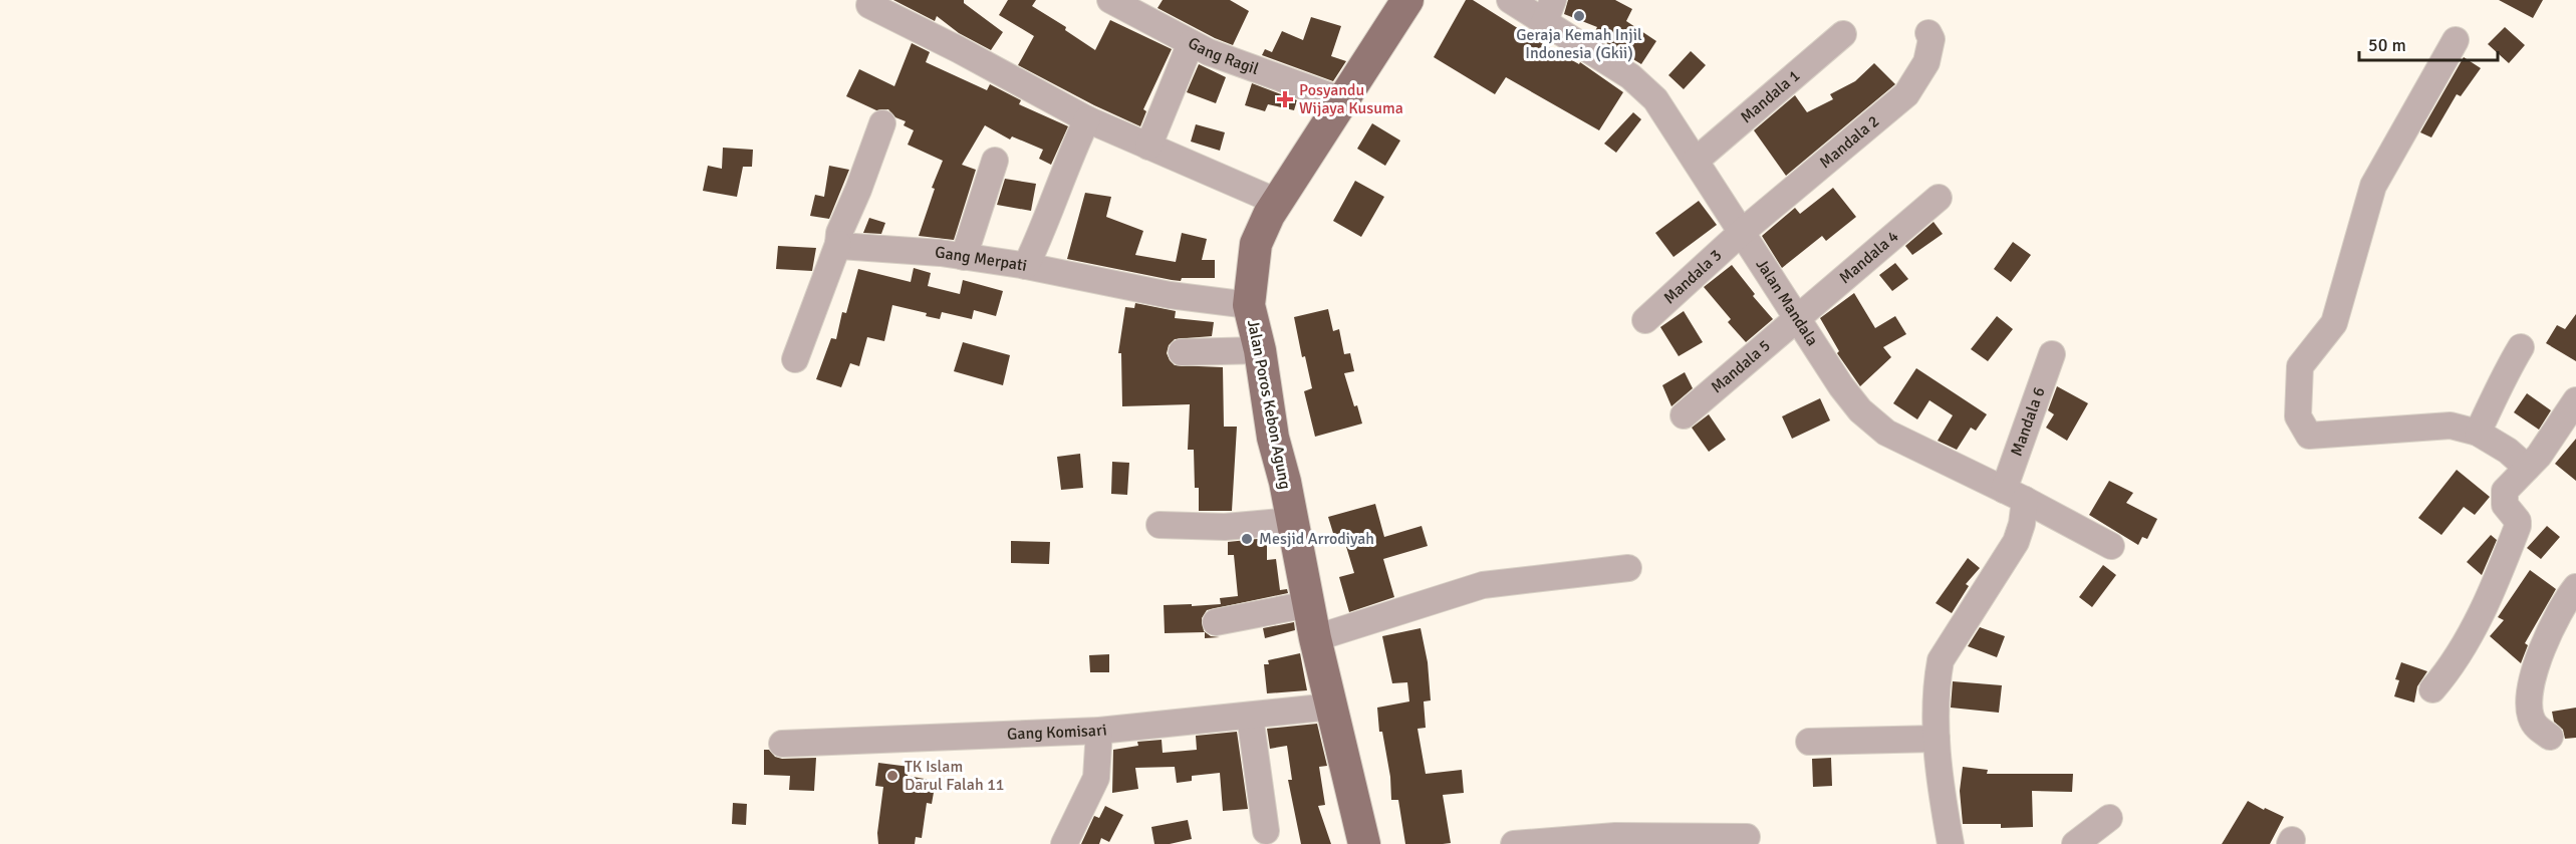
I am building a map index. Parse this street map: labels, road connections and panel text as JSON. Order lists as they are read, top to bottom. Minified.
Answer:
{"streets":{"main road":["Jalan Poros Kebon Agung"],"street":["Gang Ragil","Mandala 1","Mandala 2","Mandala 4","Gang Merpati","Mandala 3","Jalan Mandala","Mandala 5","Mandala 6","Gang Komisari"]},"crossings":[["Gang Ragil","Jalan Poros Kebon Agung"],["Mandala 1","Jalan Mandala"],["Mandala 2","Mandala 3"],["Mandala 2","Jalan Mandala"],["Mandala 4","Jalan Mandala"],["Mandala 4","Mandala 5"],["Gang Merpati","Jalan Poros Kebon Agung"],["Mandala 3","Jalan Mandala"],["Jalan Mandala","Mandala 5"],["Jalan Mandala","Mandala 6"],["Jalan Poros Kebon Agung","Gang Komisari"]],"places":{"other":["Geraja Kemah Injil Indonesia (Gkii)","Mesjid Arrodiyah","TK Islam Darul Falah 11"],"health":["Posyandu Wijaya Kusuma"]},"scale_bar":"50 m"}
